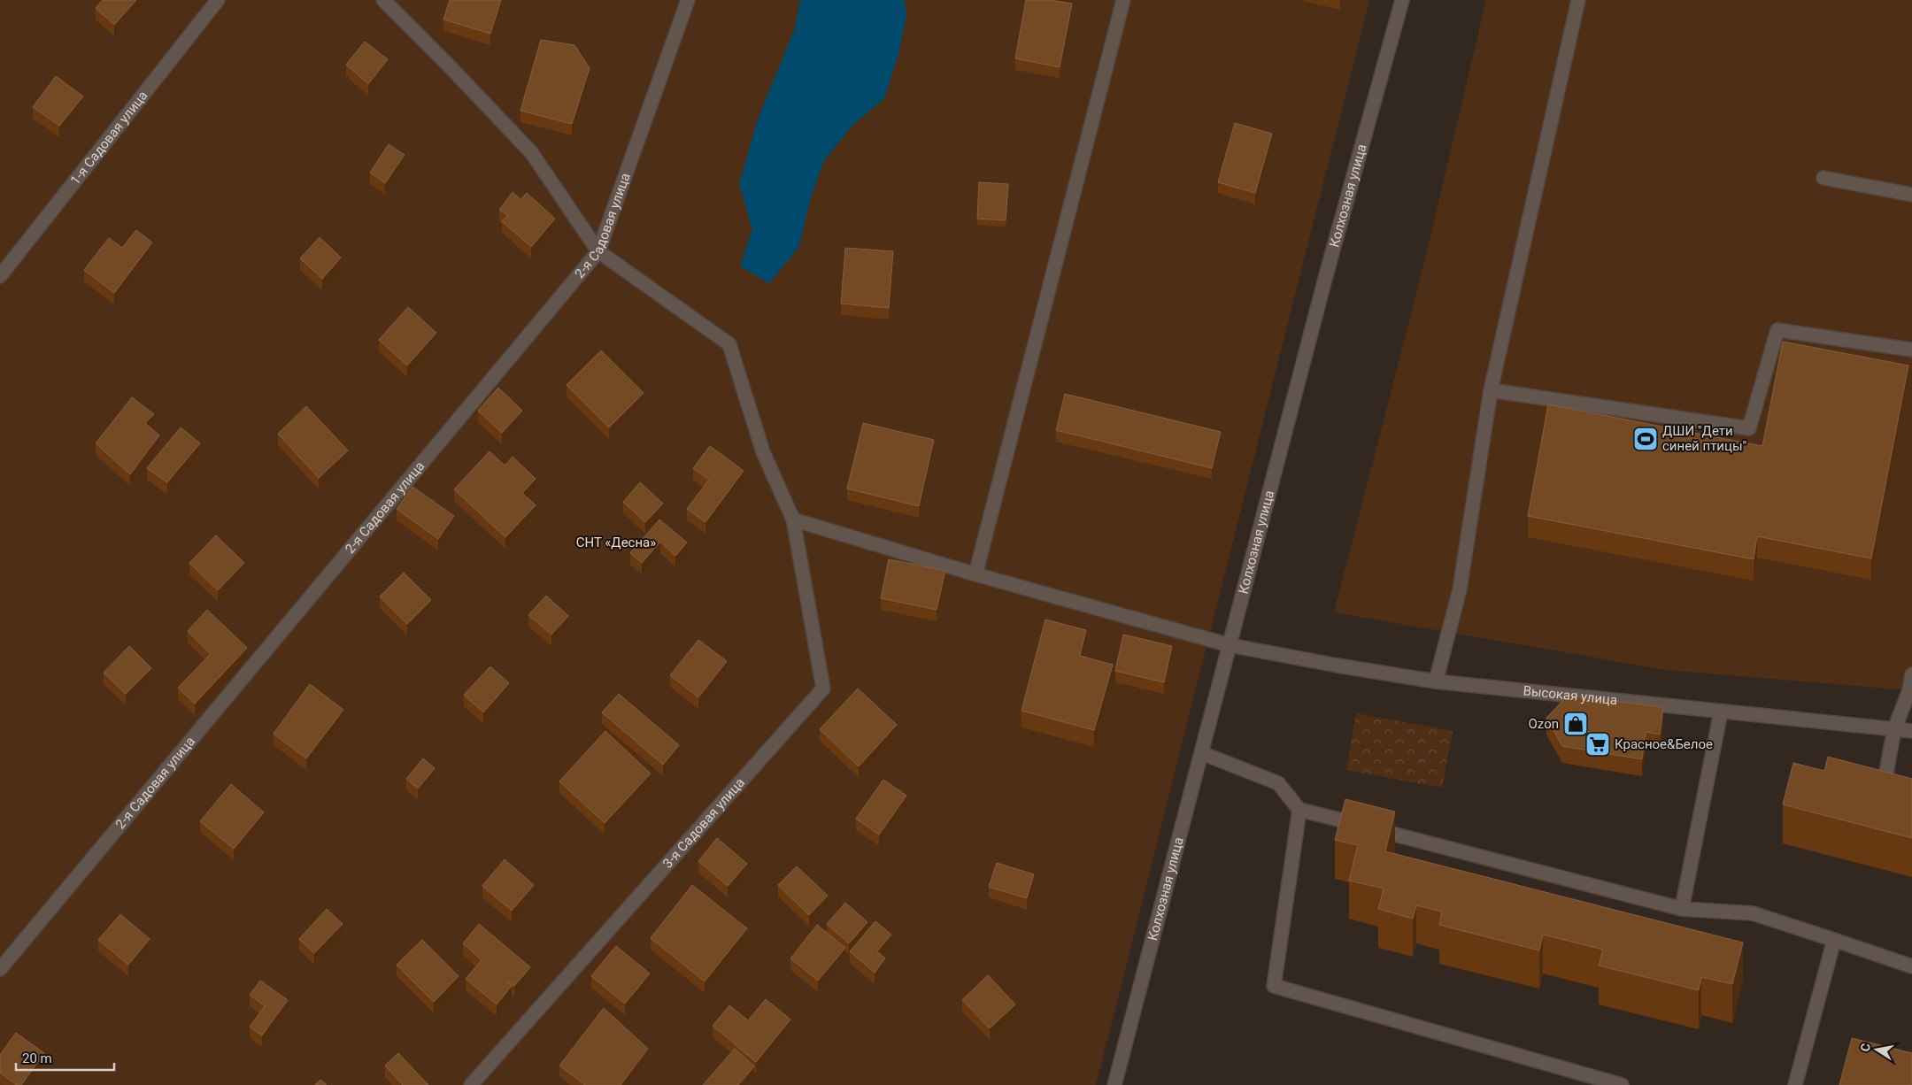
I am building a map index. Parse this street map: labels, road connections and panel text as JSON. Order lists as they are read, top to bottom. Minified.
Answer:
{"streets":{"street":["1-я Садовая улица","Колхозная улица","2-я Садовая улица","Высокая улица","3-я Садовая улица"]},"crossings":[["Колхозная улица","Высокая улица"],["Высокая улица","3-я Садовая улица"]],"parks":["СНТ «Десна»"],"places":{"sports":["ДШИ \"Дети синей птицы\""],"shop":["Ozon"],"supermarket":["Красное&Белое"]},"scale_bar":"20 m","north":"left"}
